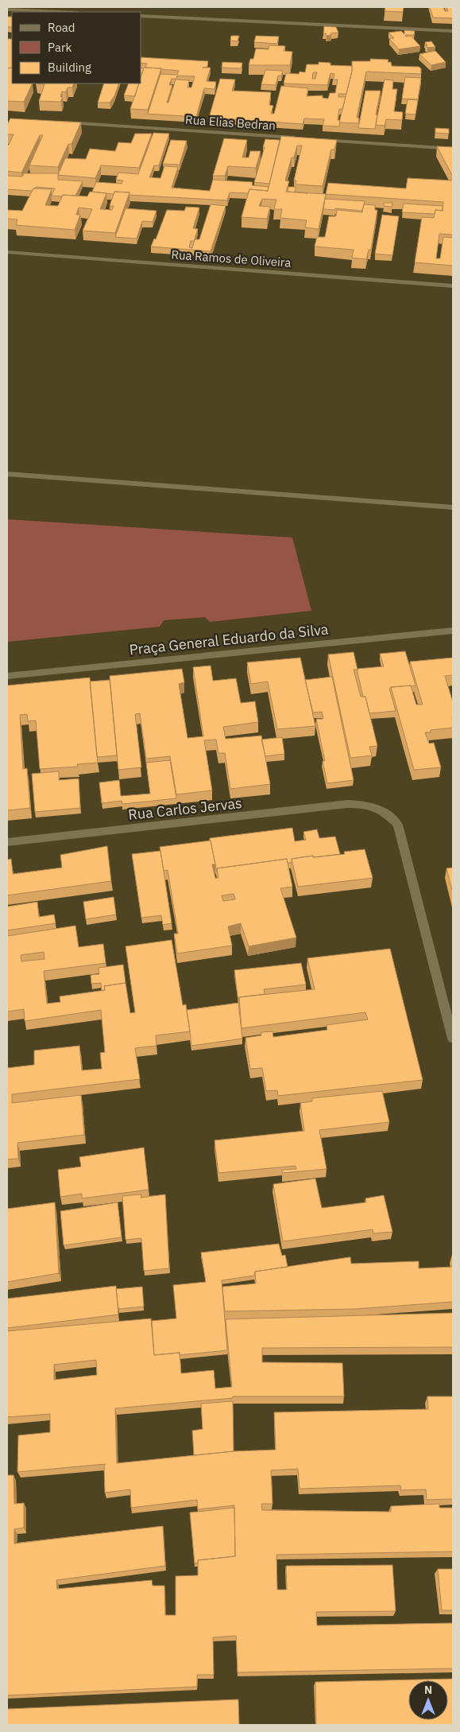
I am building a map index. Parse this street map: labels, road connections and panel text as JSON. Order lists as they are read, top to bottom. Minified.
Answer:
{"streets":{"street":["Rua Elias Bedran","Rua Ramos de Oliveira","Praça General Eduardo da Silva","Rua Carlos Jervas"]},"legend":["Road","Park","Building"],"north":"top"}
